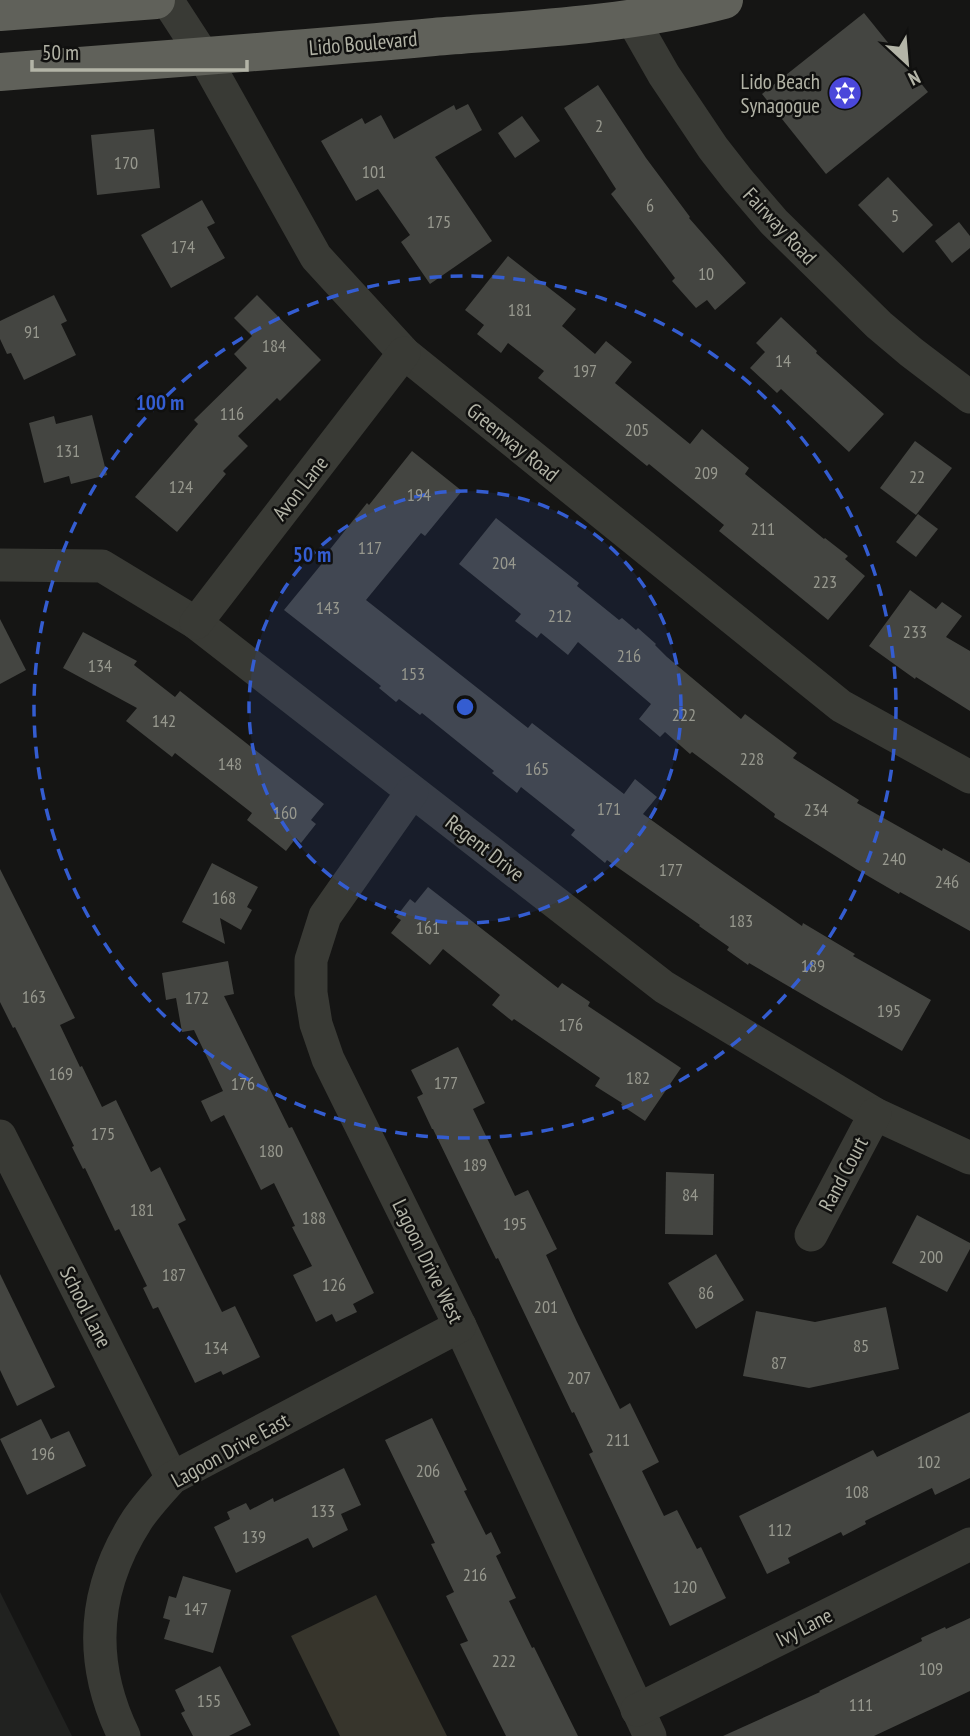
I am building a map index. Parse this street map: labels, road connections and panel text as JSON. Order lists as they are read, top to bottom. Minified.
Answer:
{"streets":{"highway":["Lido Boulevard"],"street":["Fairway Road","Greenway Road","Avon Lane","Regent Drive","Rand Court","Lagoon Drive West","School Lane","Lagoon Drive East","Ivy Lane"]},"crossings":[["Lido Boulevard","Fairway Road"],["Lido Boulevard","Greenway Road"],["Greenway Road","Avon Lane"],["Avon Lane","Regent Drive"],["Regent Drive","Rand Court"],["Regent Drive","Lagoon Drive West"],["Lagoon Drive West","Lagoon Drive East"],["Lagoon Drive West","Ivy Lane"],["School Lane","Lagoon Drive East"]],"places":{"synagogue":["Lido Beach Synagogue"]},"house_numbers":["2","170","101","6","5","175","174","10","181","91","184","14","197","116","205","131","209","22","124","194","211","117","204","223","143","212","233","216","134","153","222","142","228","148","165","171","234","160","240","177","246","168","183","161","189","163","172","195","176","169","182","177","176","175","180","189","84","181","188","195","200","187","126","86","201","85","134","87","207","211","196","102","206","108","133","112","139","216","120","147","222","109","155","111"],"scale_bar":"50 m","north":"bottom right","rings":["100 m","50 m"]}
